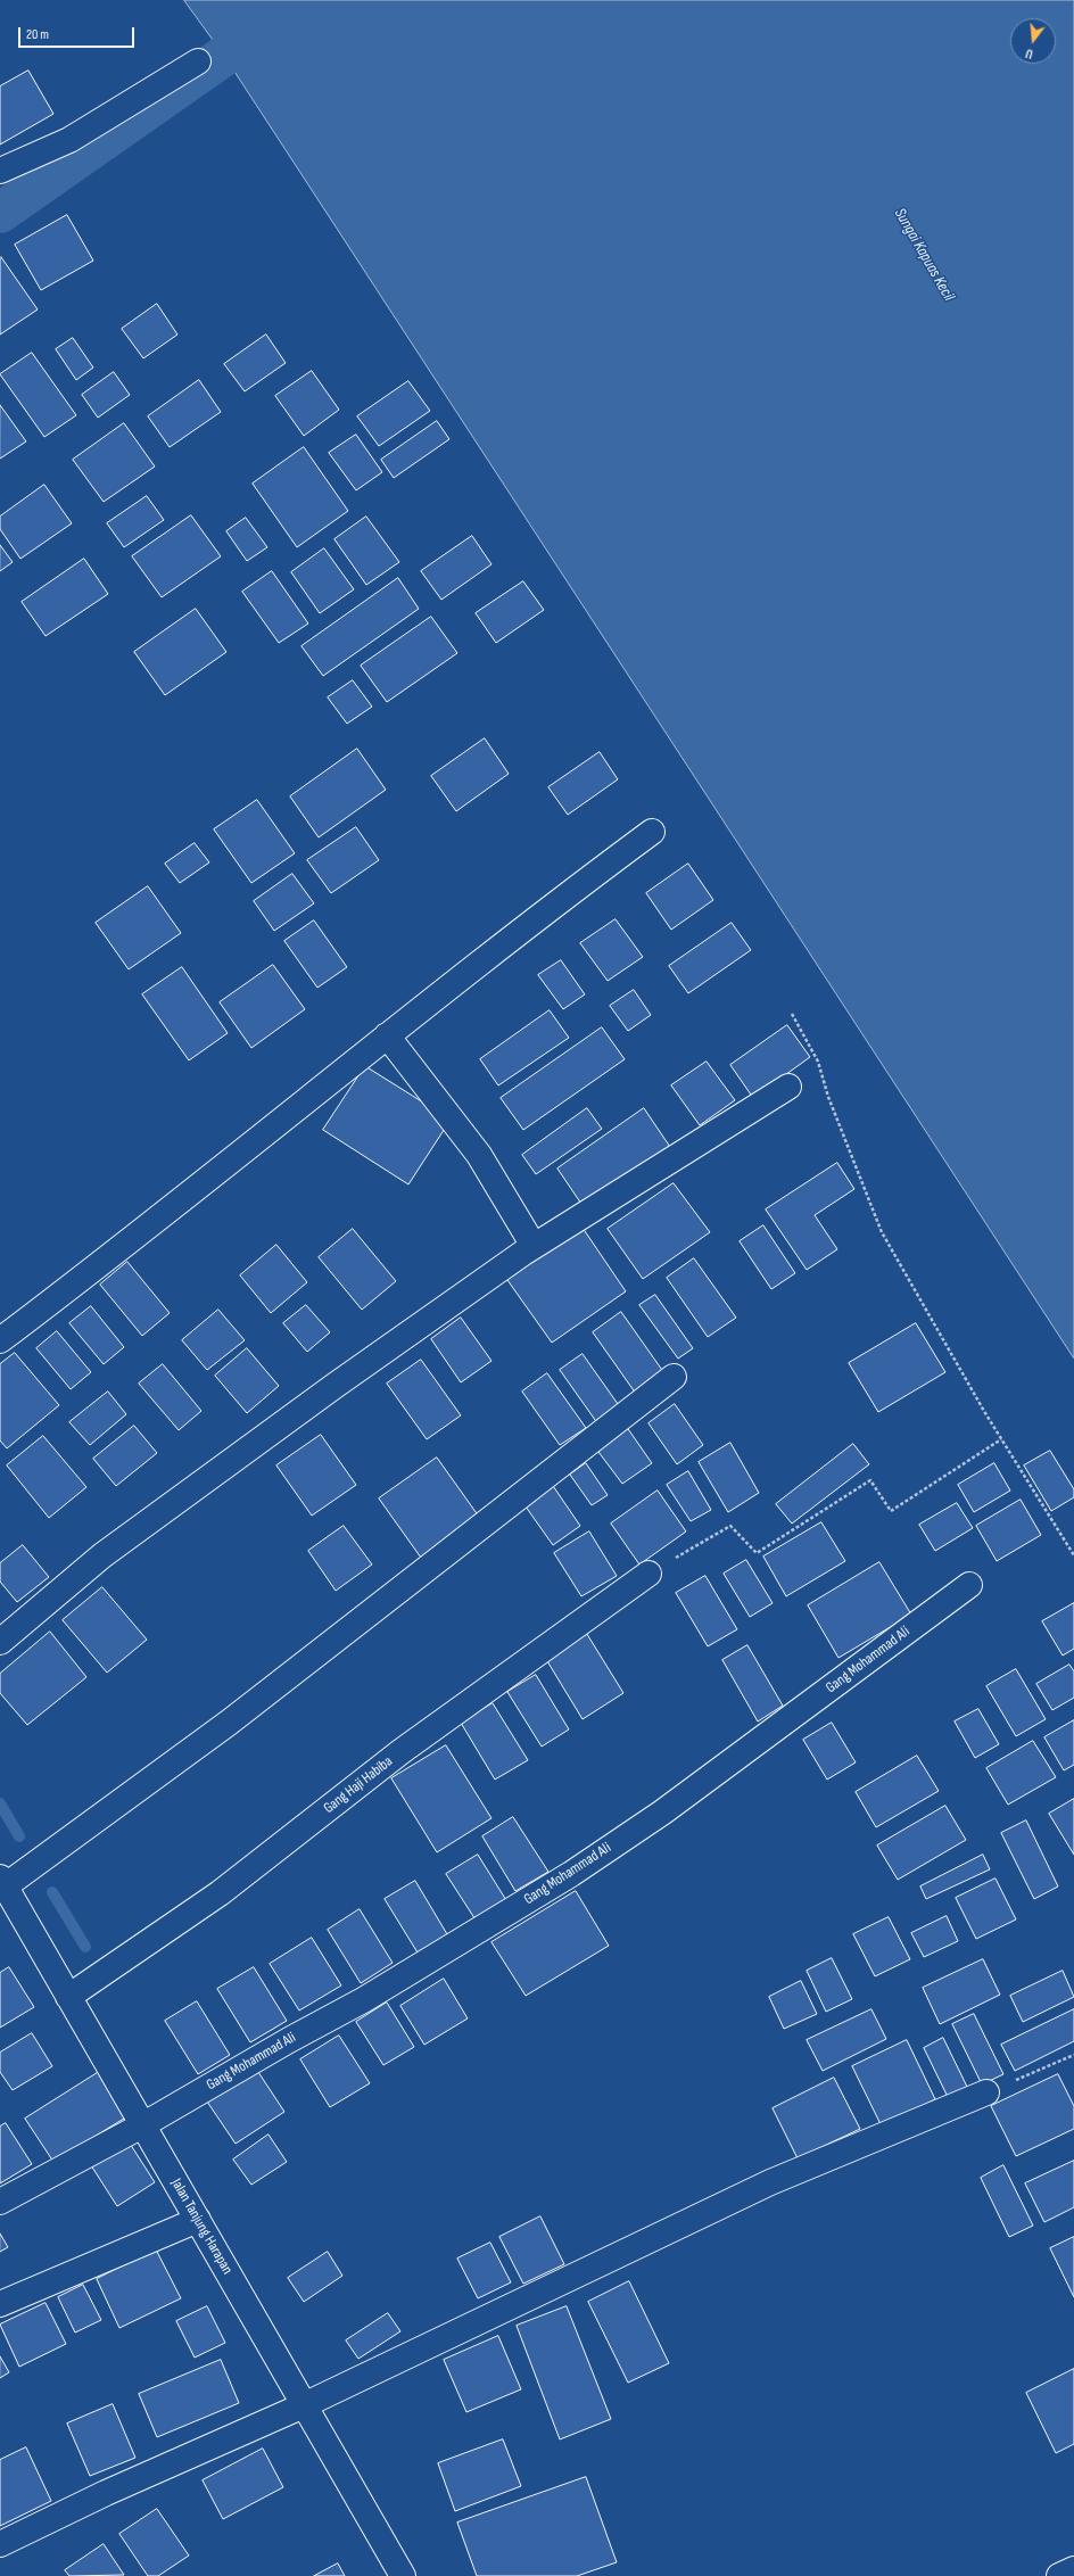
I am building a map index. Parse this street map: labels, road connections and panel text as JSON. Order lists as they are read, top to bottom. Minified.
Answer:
{"streets":{"street":["Gang Mohammad Ali","Gang Haji Habiba","Jalan Tanjung Harapan"]},"crossings":[["Gang Mohammad Ali","Jalan Tanjung Harapan"],["Gang Haji Habiba","Jalan Tanjung Harapan"]],"water":["Sungai Kapuas Kecil"],"scale_bar":"20 m","north":"bottom"}
